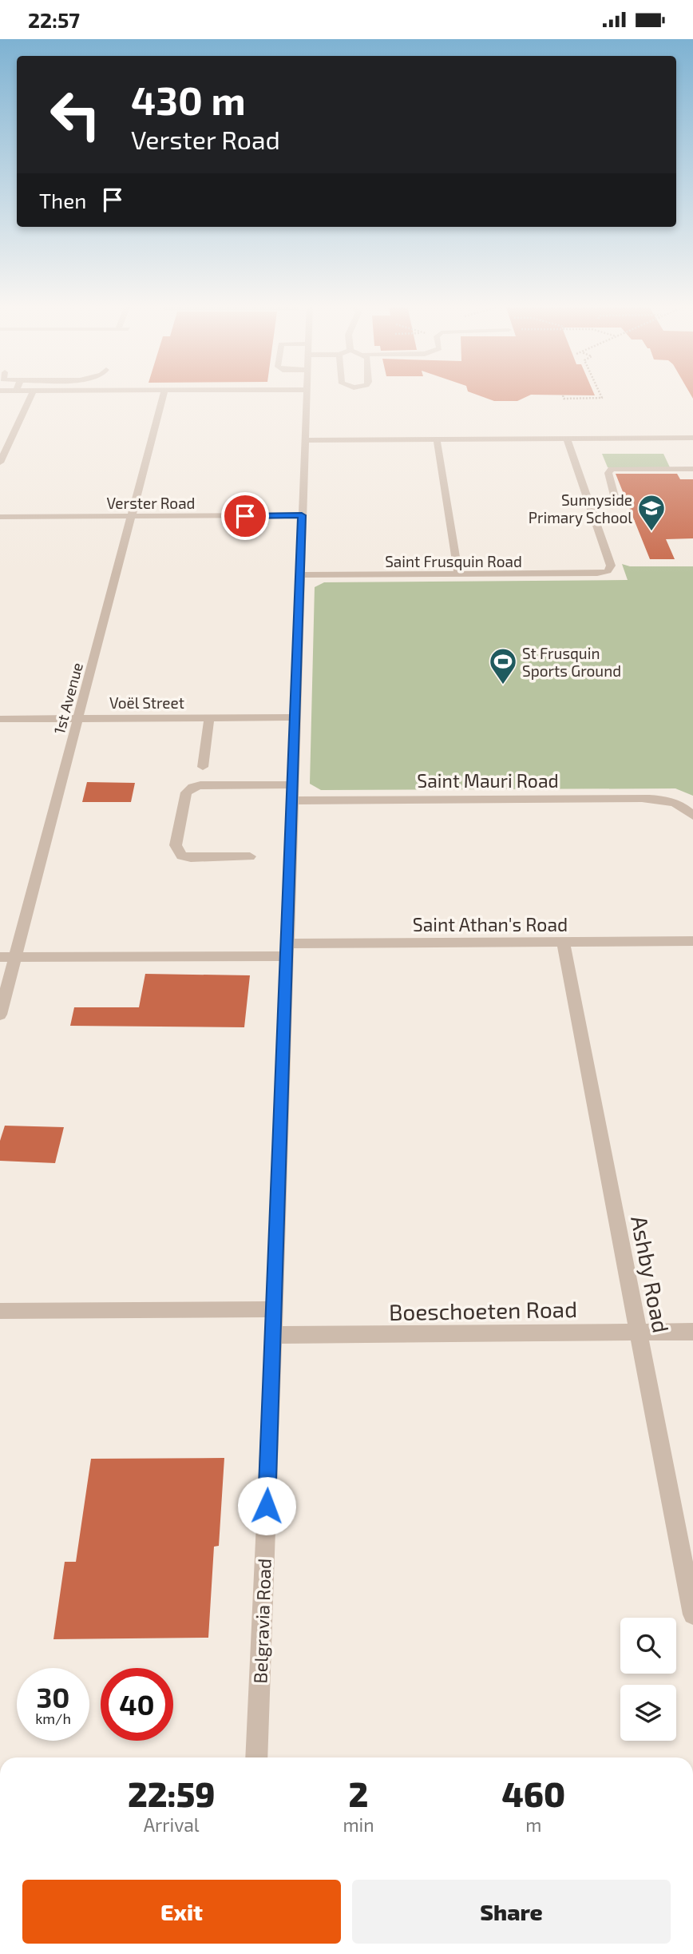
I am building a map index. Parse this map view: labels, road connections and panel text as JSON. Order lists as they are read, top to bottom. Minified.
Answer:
{"streets":{"street":["Verster Road","Saint Frusquin Road","1st Avenue","Voël Street","Saint Mauri Road","Saint Athan's Road","Ashby Road","Boeschoeten Road","Belgravia Road"]},"crossings":[["Verster Road","1st Avenue"],["Verster Road","Belgravia Road"],["Saint Frusquin Road","Belgravia Road"],["1st Avenue","Voël Street"],["1st Avenue","Saint Athan's Road"],["Voël Street","Belgravia Road"],["Saint Mauri Road","Belgravia Road"],["Saint Athan's Road","Ashby Road"],["Saint Athan's Road","Belgravia Road"],["Ashby Road","Boeschoeten Road"],["Boeschoeten Road","Belgravia Road"]],"places":{"school or university":["Sunnyside Primary School"],"sports":["St Frusquin Sports Ground"]},"page":{"status":"22:57","turn":["430 m","Verster Road"],"then":"Then","speed":"30 km/h","limit":"40","eta":["22:59","Arrival","2","min","460","m"],"buttons":["Exit","Share"]}}
